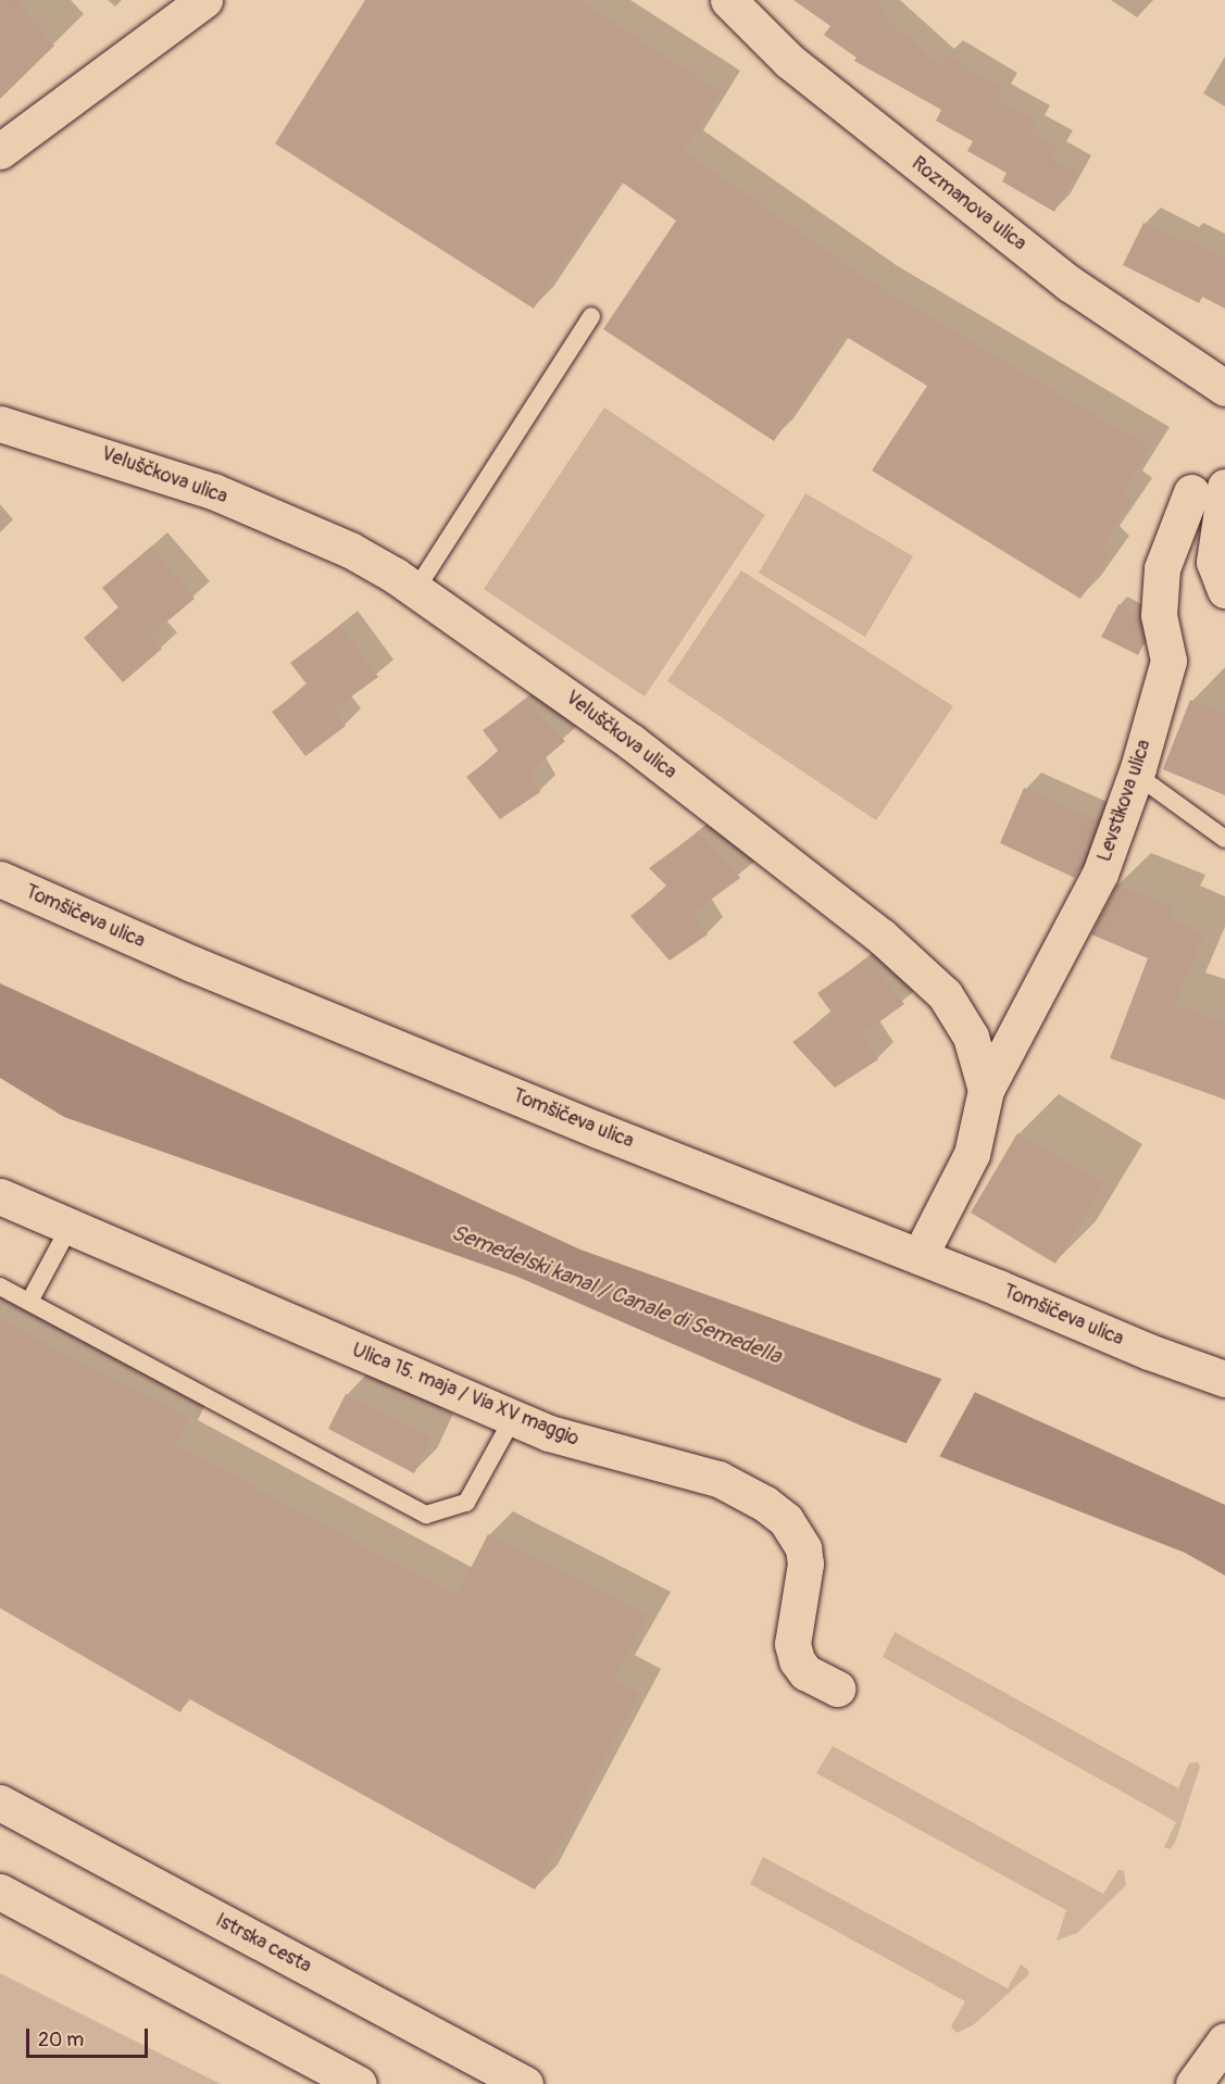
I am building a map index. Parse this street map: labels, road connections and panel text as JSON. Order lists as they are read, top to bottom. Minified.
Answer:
{"streets":{"main road":["Rozmanova ulica","Veluščkova ulica","Levstikova ulica","Tomšičeva ulica","Ulica 15. maja / Via XV maggio","Istrska cesta"]},"crossings":[["Veluščkova ulica","Levstikova ulica"],["Veluščkova ulica","Tomšičeva ulica"]],"water":["Semedelski kanal / Canale di Semedella"],"scale_bar":"20 m"}
